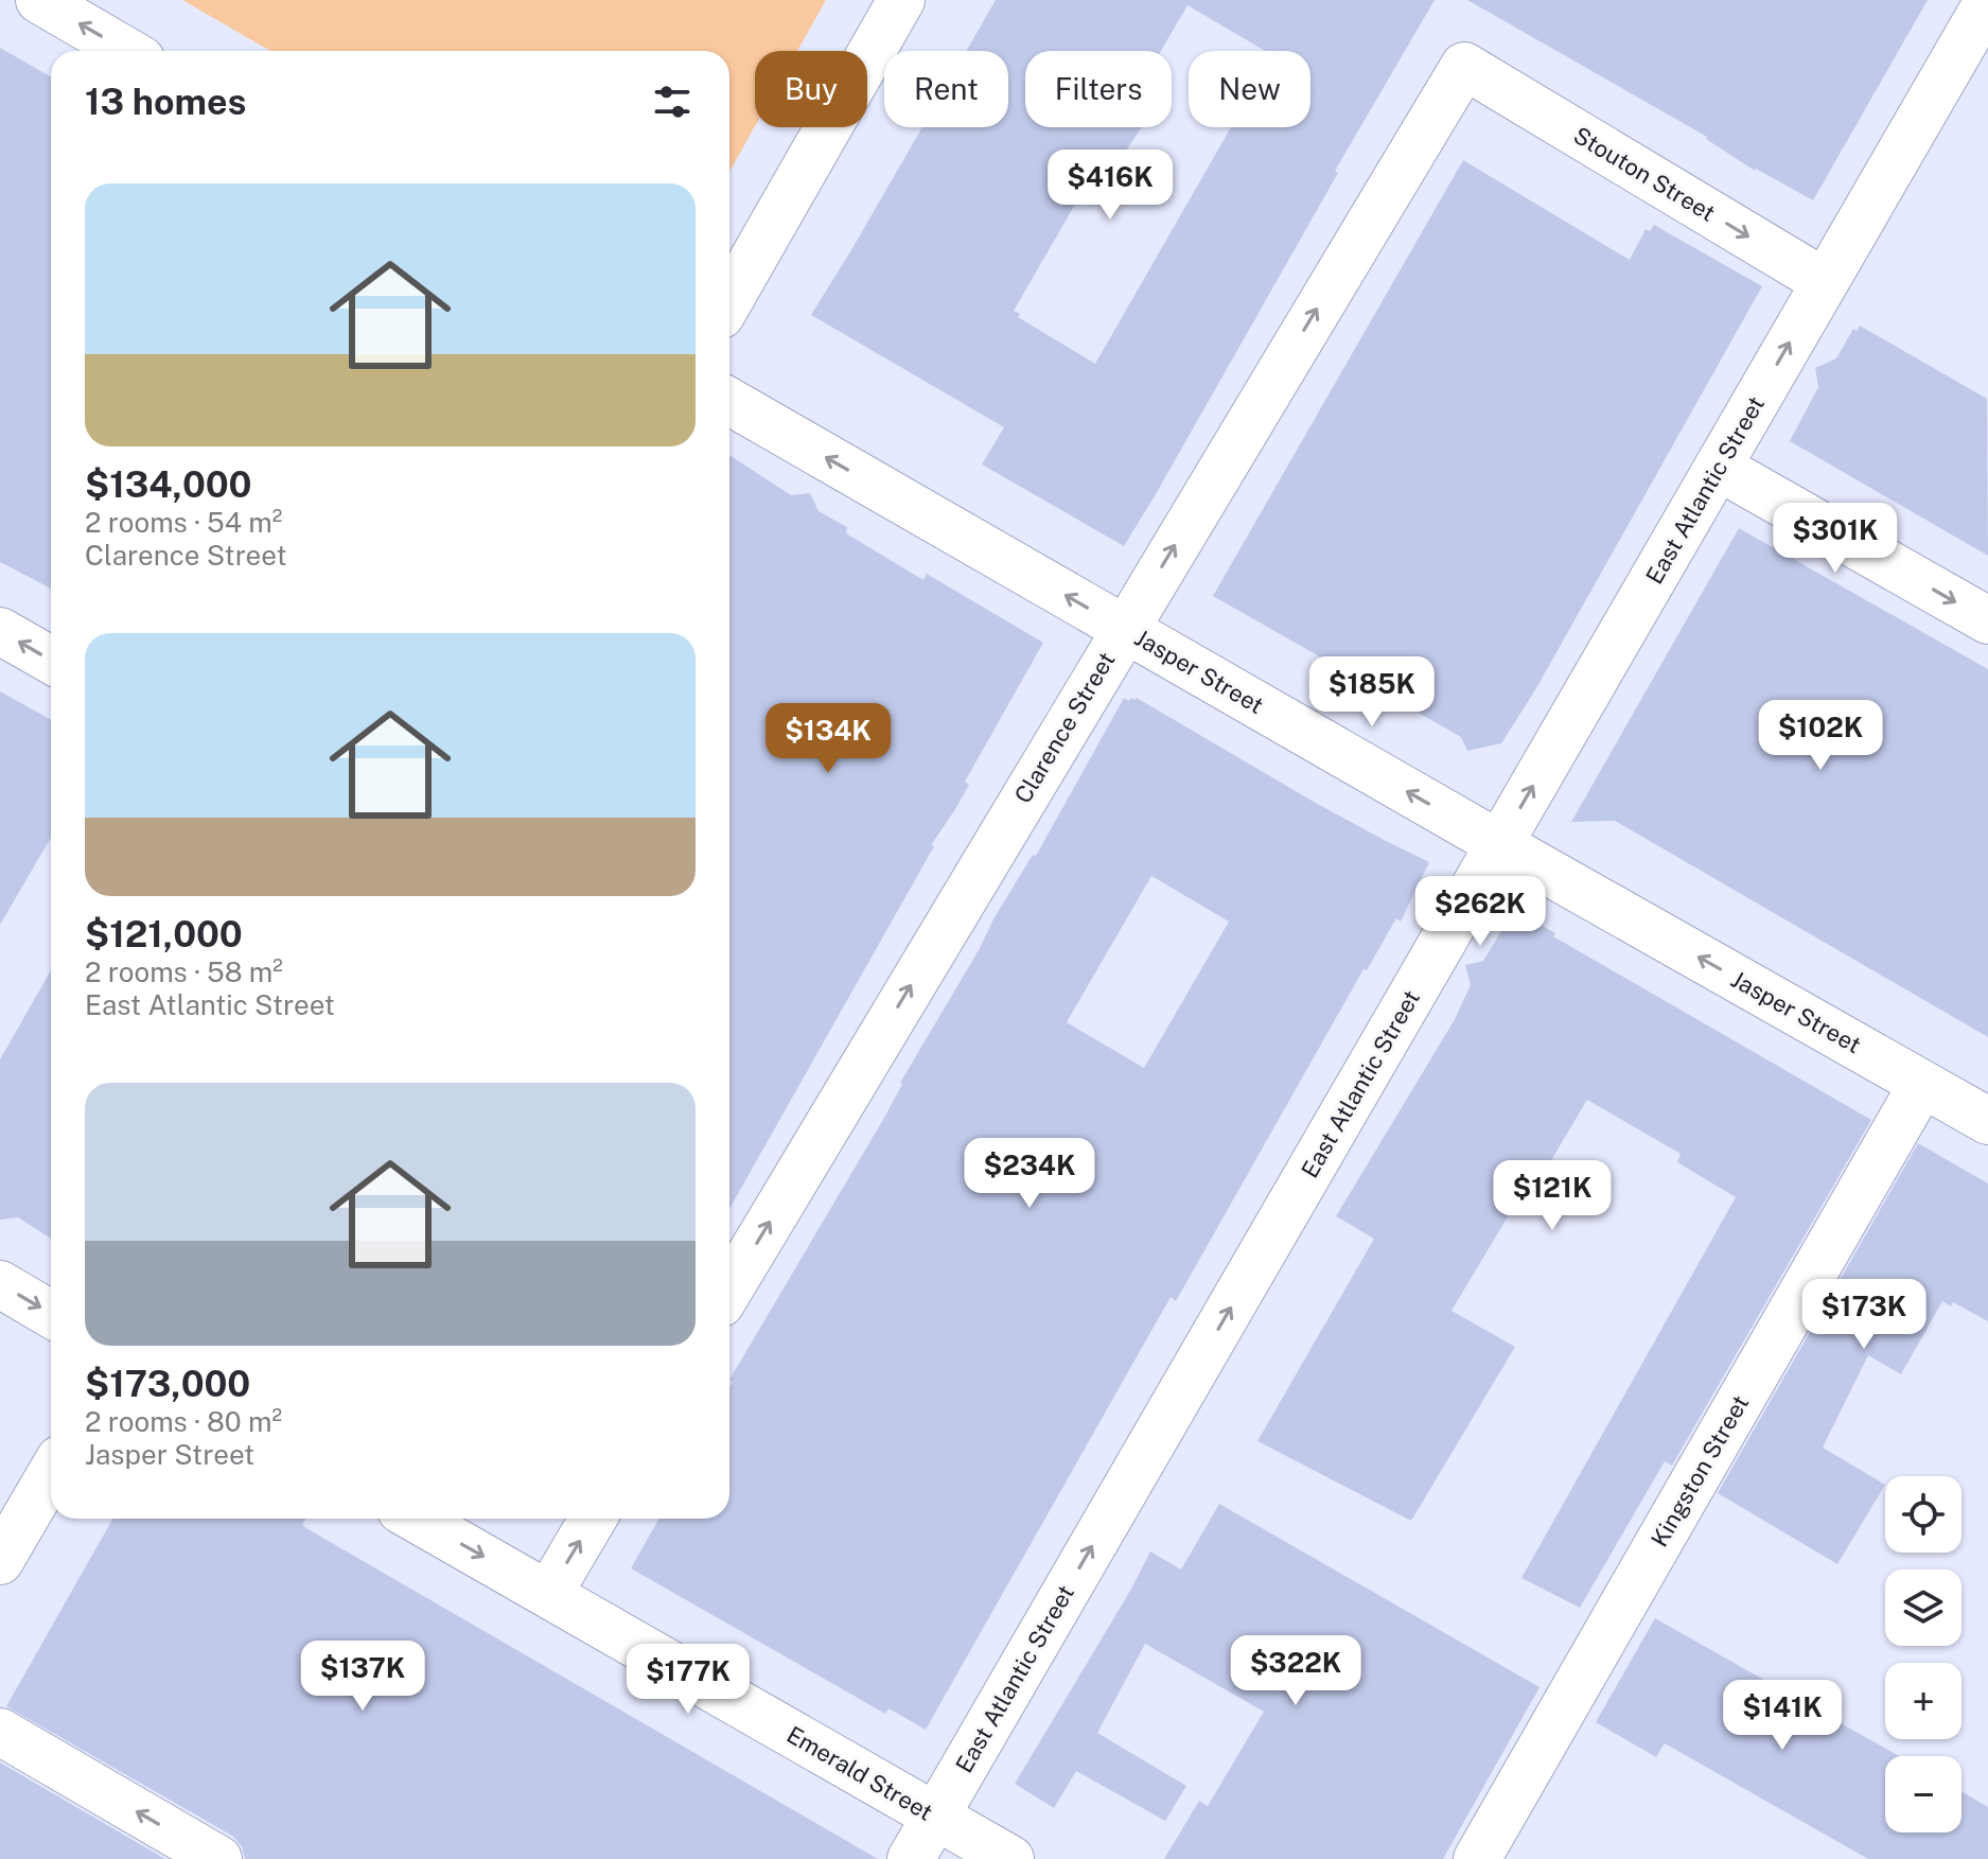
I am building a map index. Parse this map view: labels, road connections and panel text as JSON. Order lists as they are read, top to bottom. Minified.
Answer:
{"streets":{"street":["Stouton Street","East Atlantic Street","Jasper Street","Clarence Street","Kingston Street","Emerald Street"]},"crossings":[["Stouton Street","East Atlantic Street"],["Stouton Street","Clarence Street"],["East Atlantic Street","Jasper Street"],["East Atlantic Street","Emerald Street"],["Jasper Street","Clarence Street"],["Jasper Street","Kingston Street"]],"one_way":["Stouton Street","East Atlantic Street","Jasper Street","Clarence Street"],"page":{"chip":["Buy","Rent","Filters","New"],"heading":"13 homes","price":["$416K","$301K","$185K","$102K","$134K","$262K","$234K","$121K","$173K","$322K","$137K","$177K","$141K"],"list":[{"name":"$134,000","note":"2 rooms · 54 m² · Clarence Street"},{"name":"$121,000","note":"2 rooms · 58 m² · East Atlantic Street"},{"name":"$173,000","note":"2 rooms · 80 m² · Jasper Street"}],"map_buttons":["+","−"]}}
